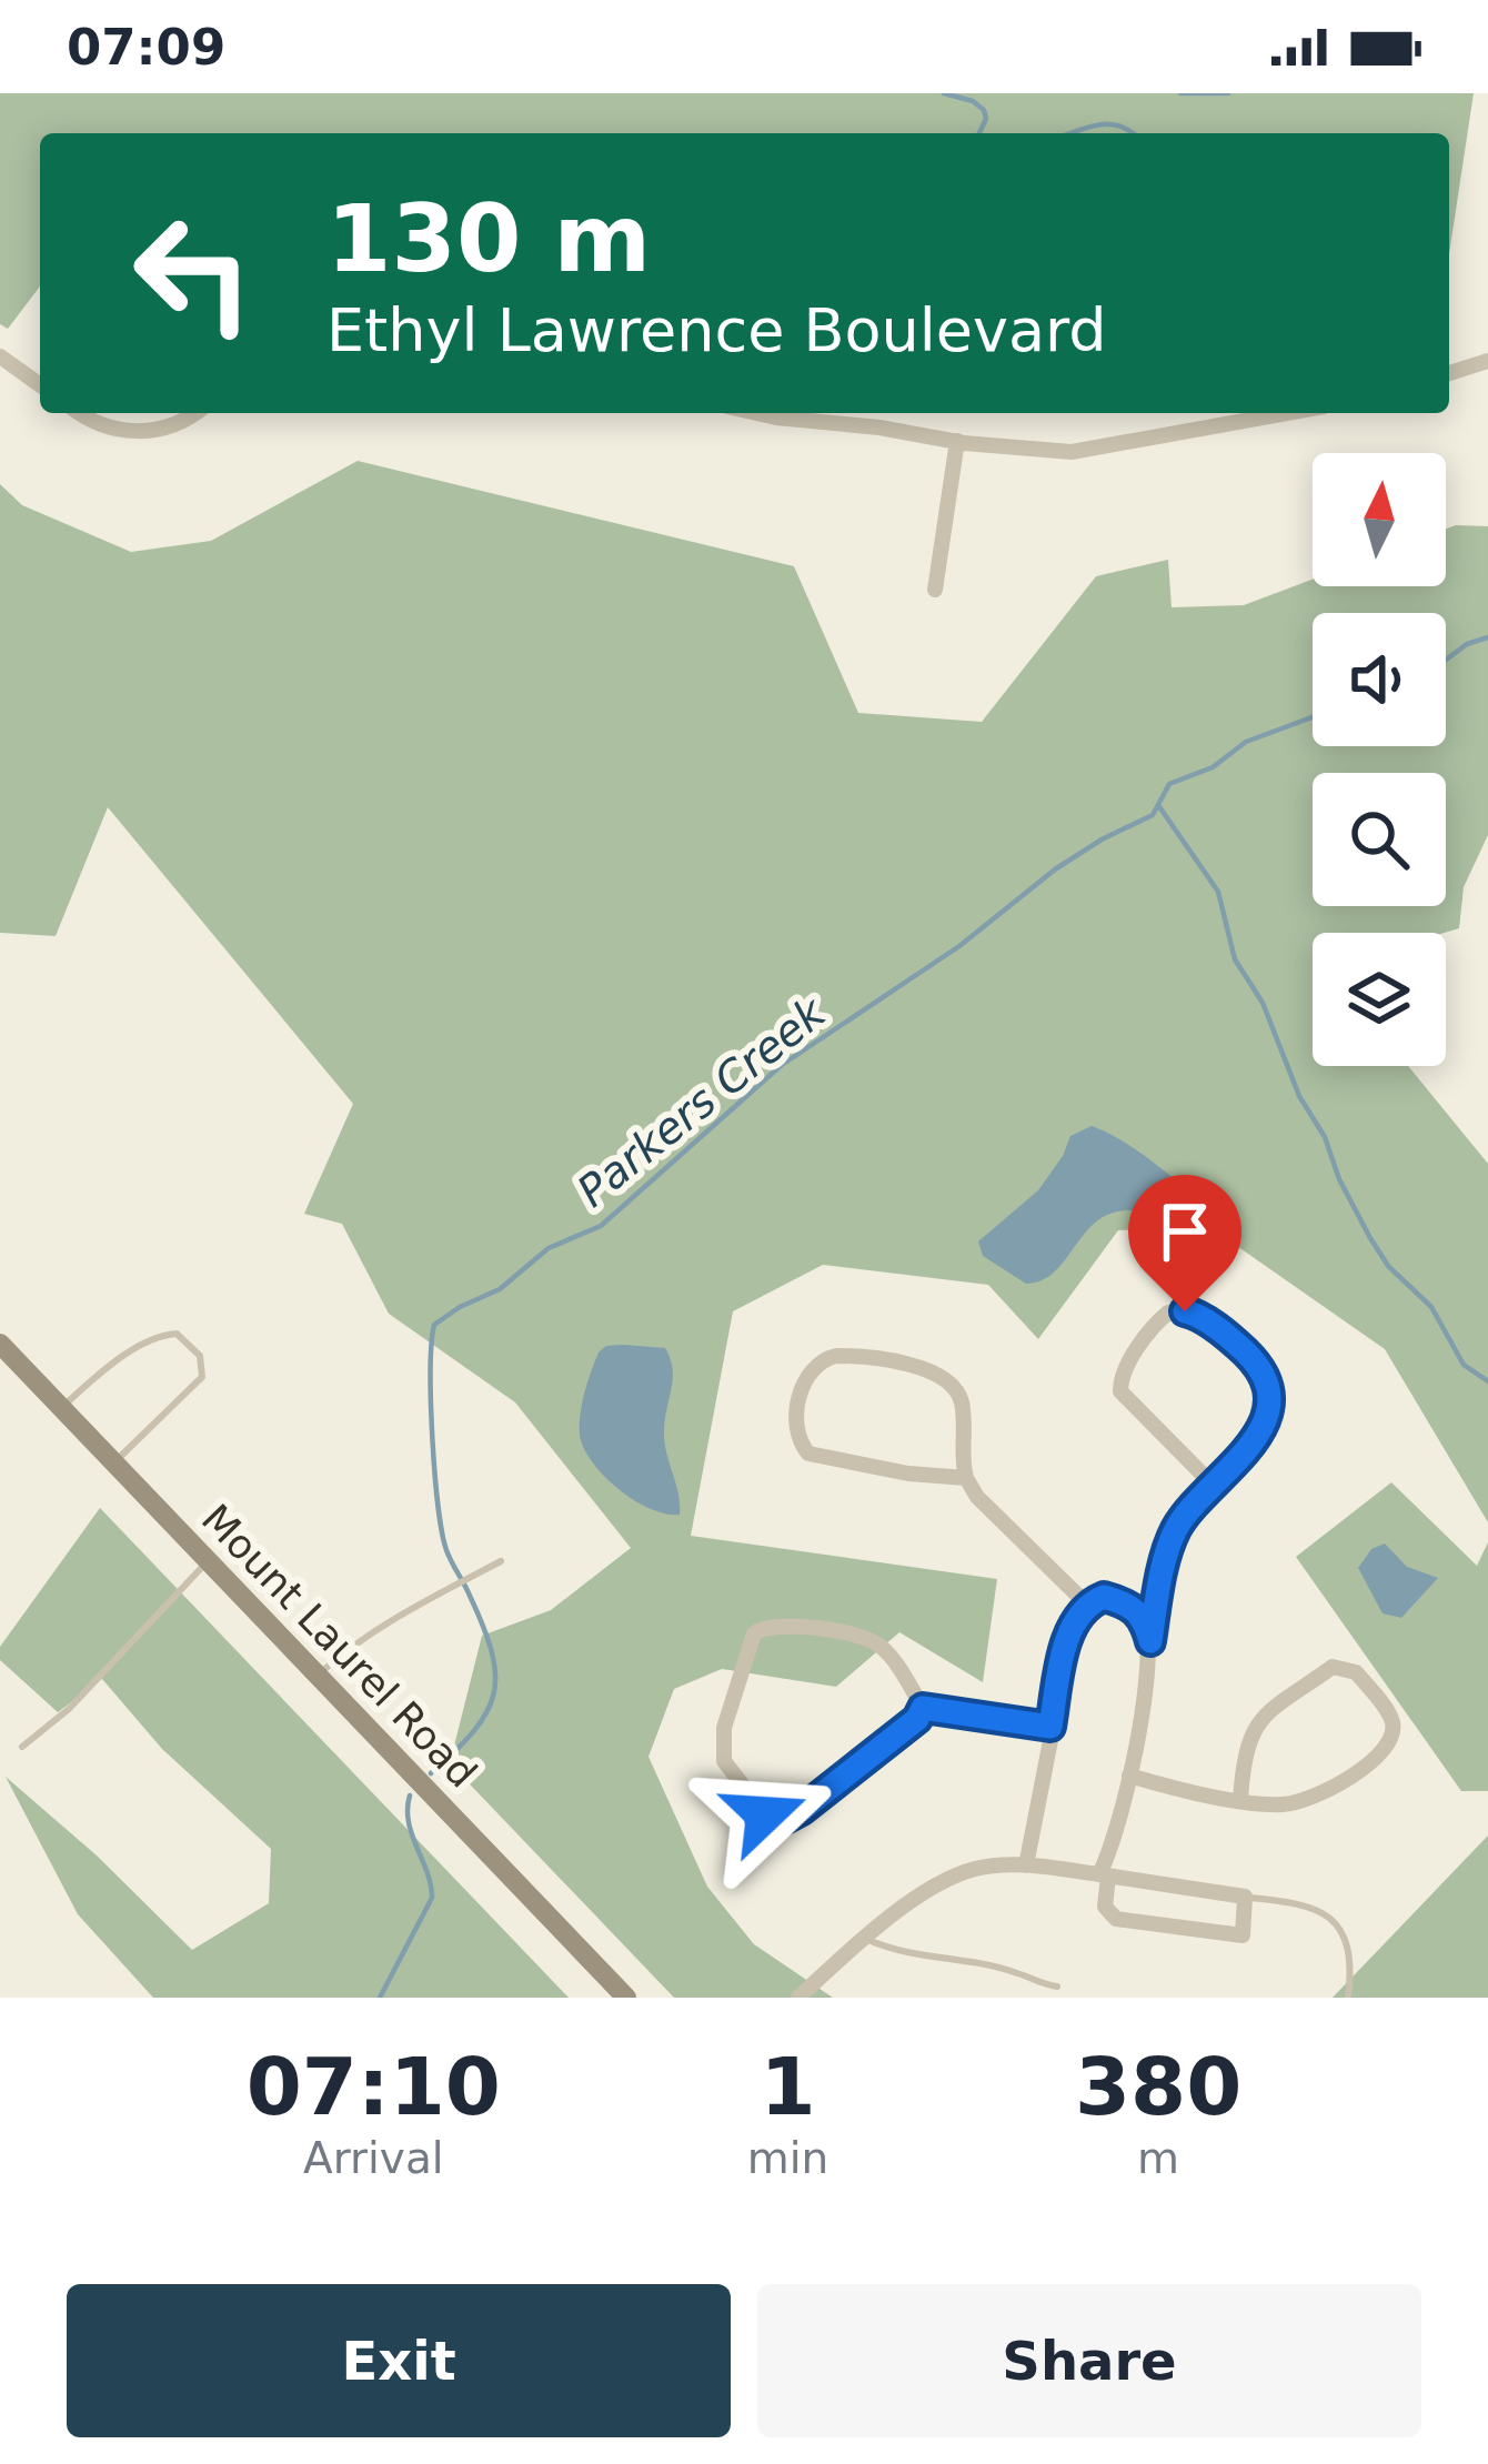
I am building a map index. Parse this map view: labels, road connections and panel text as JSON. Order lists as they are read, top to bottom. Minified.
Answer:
{"streets":{"main road":["Mount Laurel Road"]},"water":["Parkers Creek"],"north":"top","page":{"status":"07:09","turn":["130 m","Ethyl Lawrence Boulevard"],"eta":["07:10","Arrival","1","min","380","m"],"buttons":["Exit","Share"]}}
